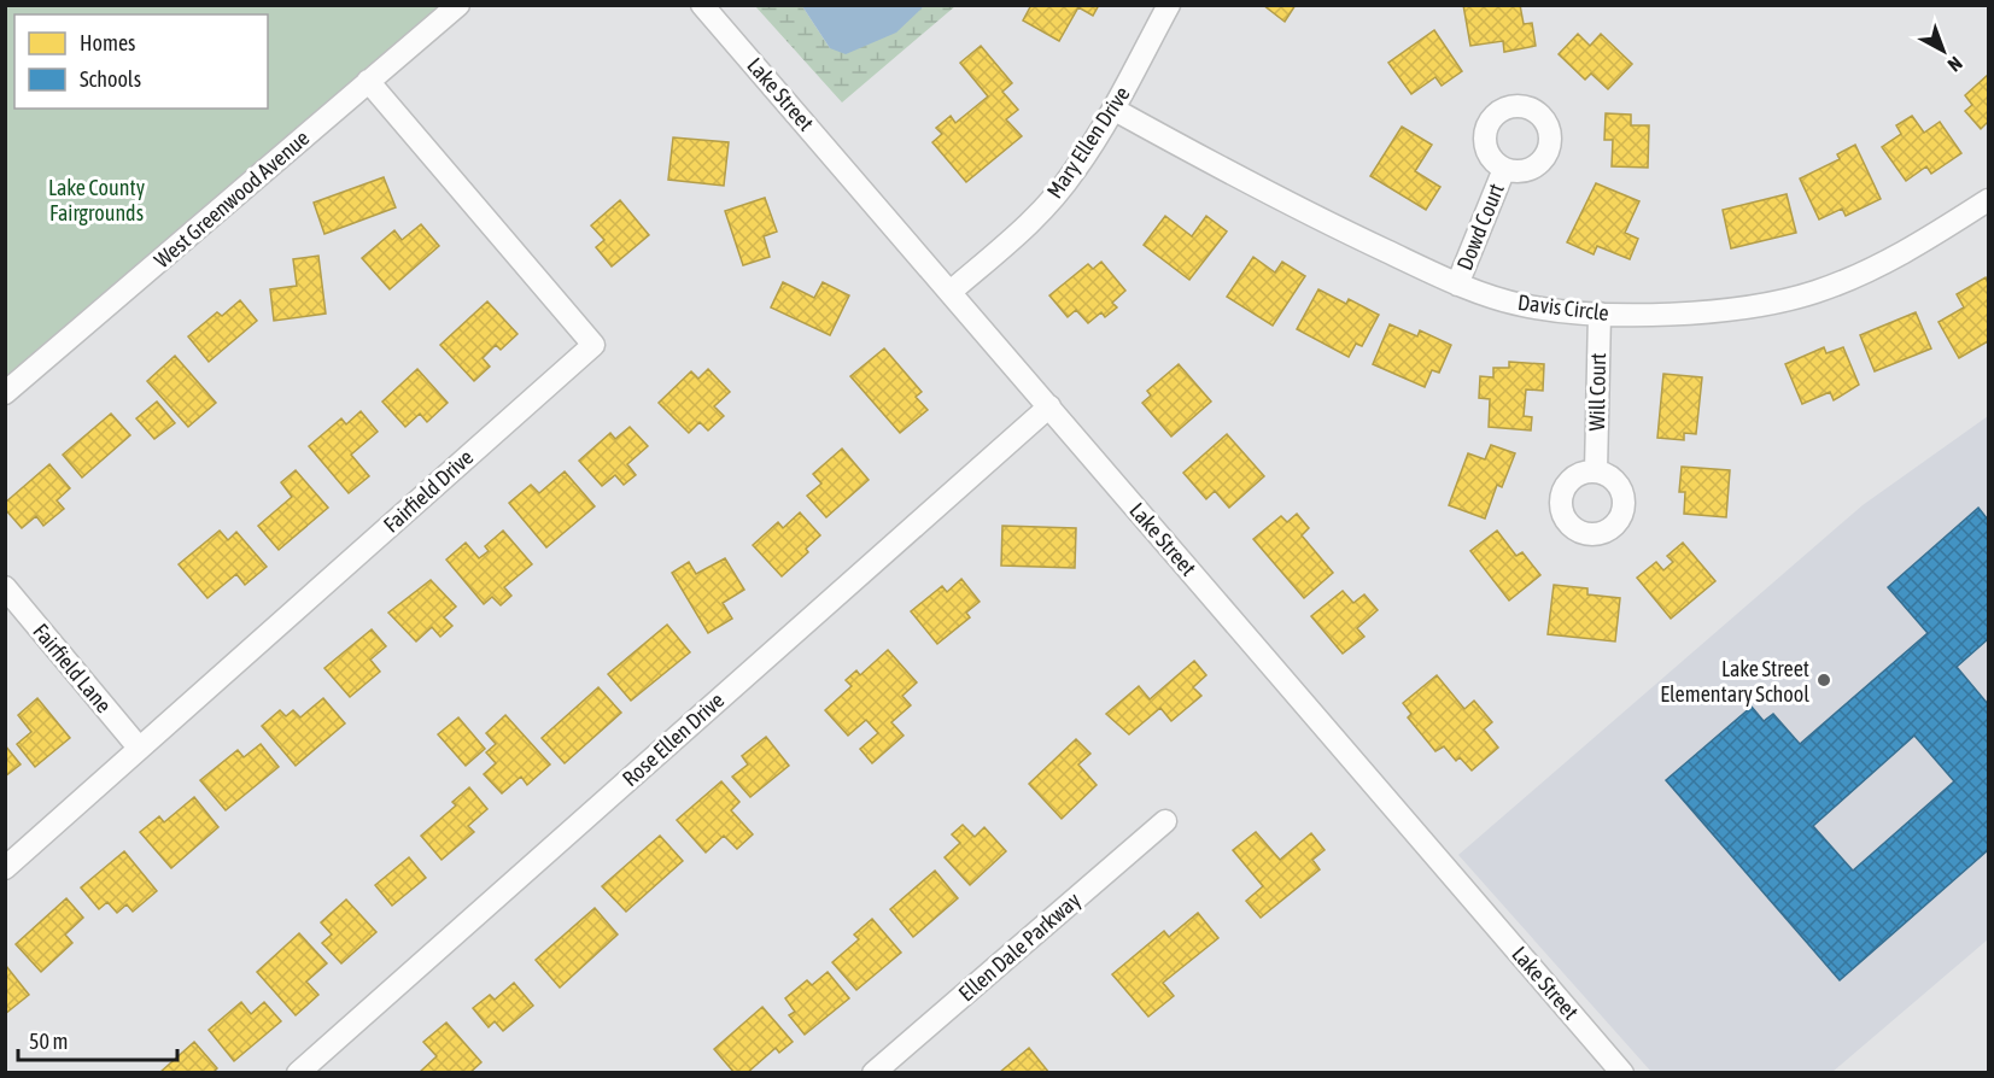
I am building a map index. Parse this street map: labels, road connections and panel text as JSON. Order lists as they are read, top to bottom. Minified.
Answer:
{"streets":{"street":["Lake Street","Mary Ellen Drive","West Greenwood Avenue","Dowd Court","Davis Circle","Will Court","Fairfield Drive","Fairfield Lane","Rose Ellen Drive","Ellen Dale Parkway"]},"crossings":[["Lake Street","Mary Ellen Drive"],["Lake Street","Rose Ellen Drive"],["Mary Ellen Drive","Davis Circle"],["West Greenwood Avenue","Fairfield Drive"],["Dowd Court","Davis Circle"],["Davis Circle","Will Court"],["Fairfield Drive","Fairfield Lane"]],"parks":["Lake County Fairgrounds"],"places":["Lake Street Elementary School"],"legend":["Homes","Schools"],"scale_bar":"50 m","north":"bottom right"}
